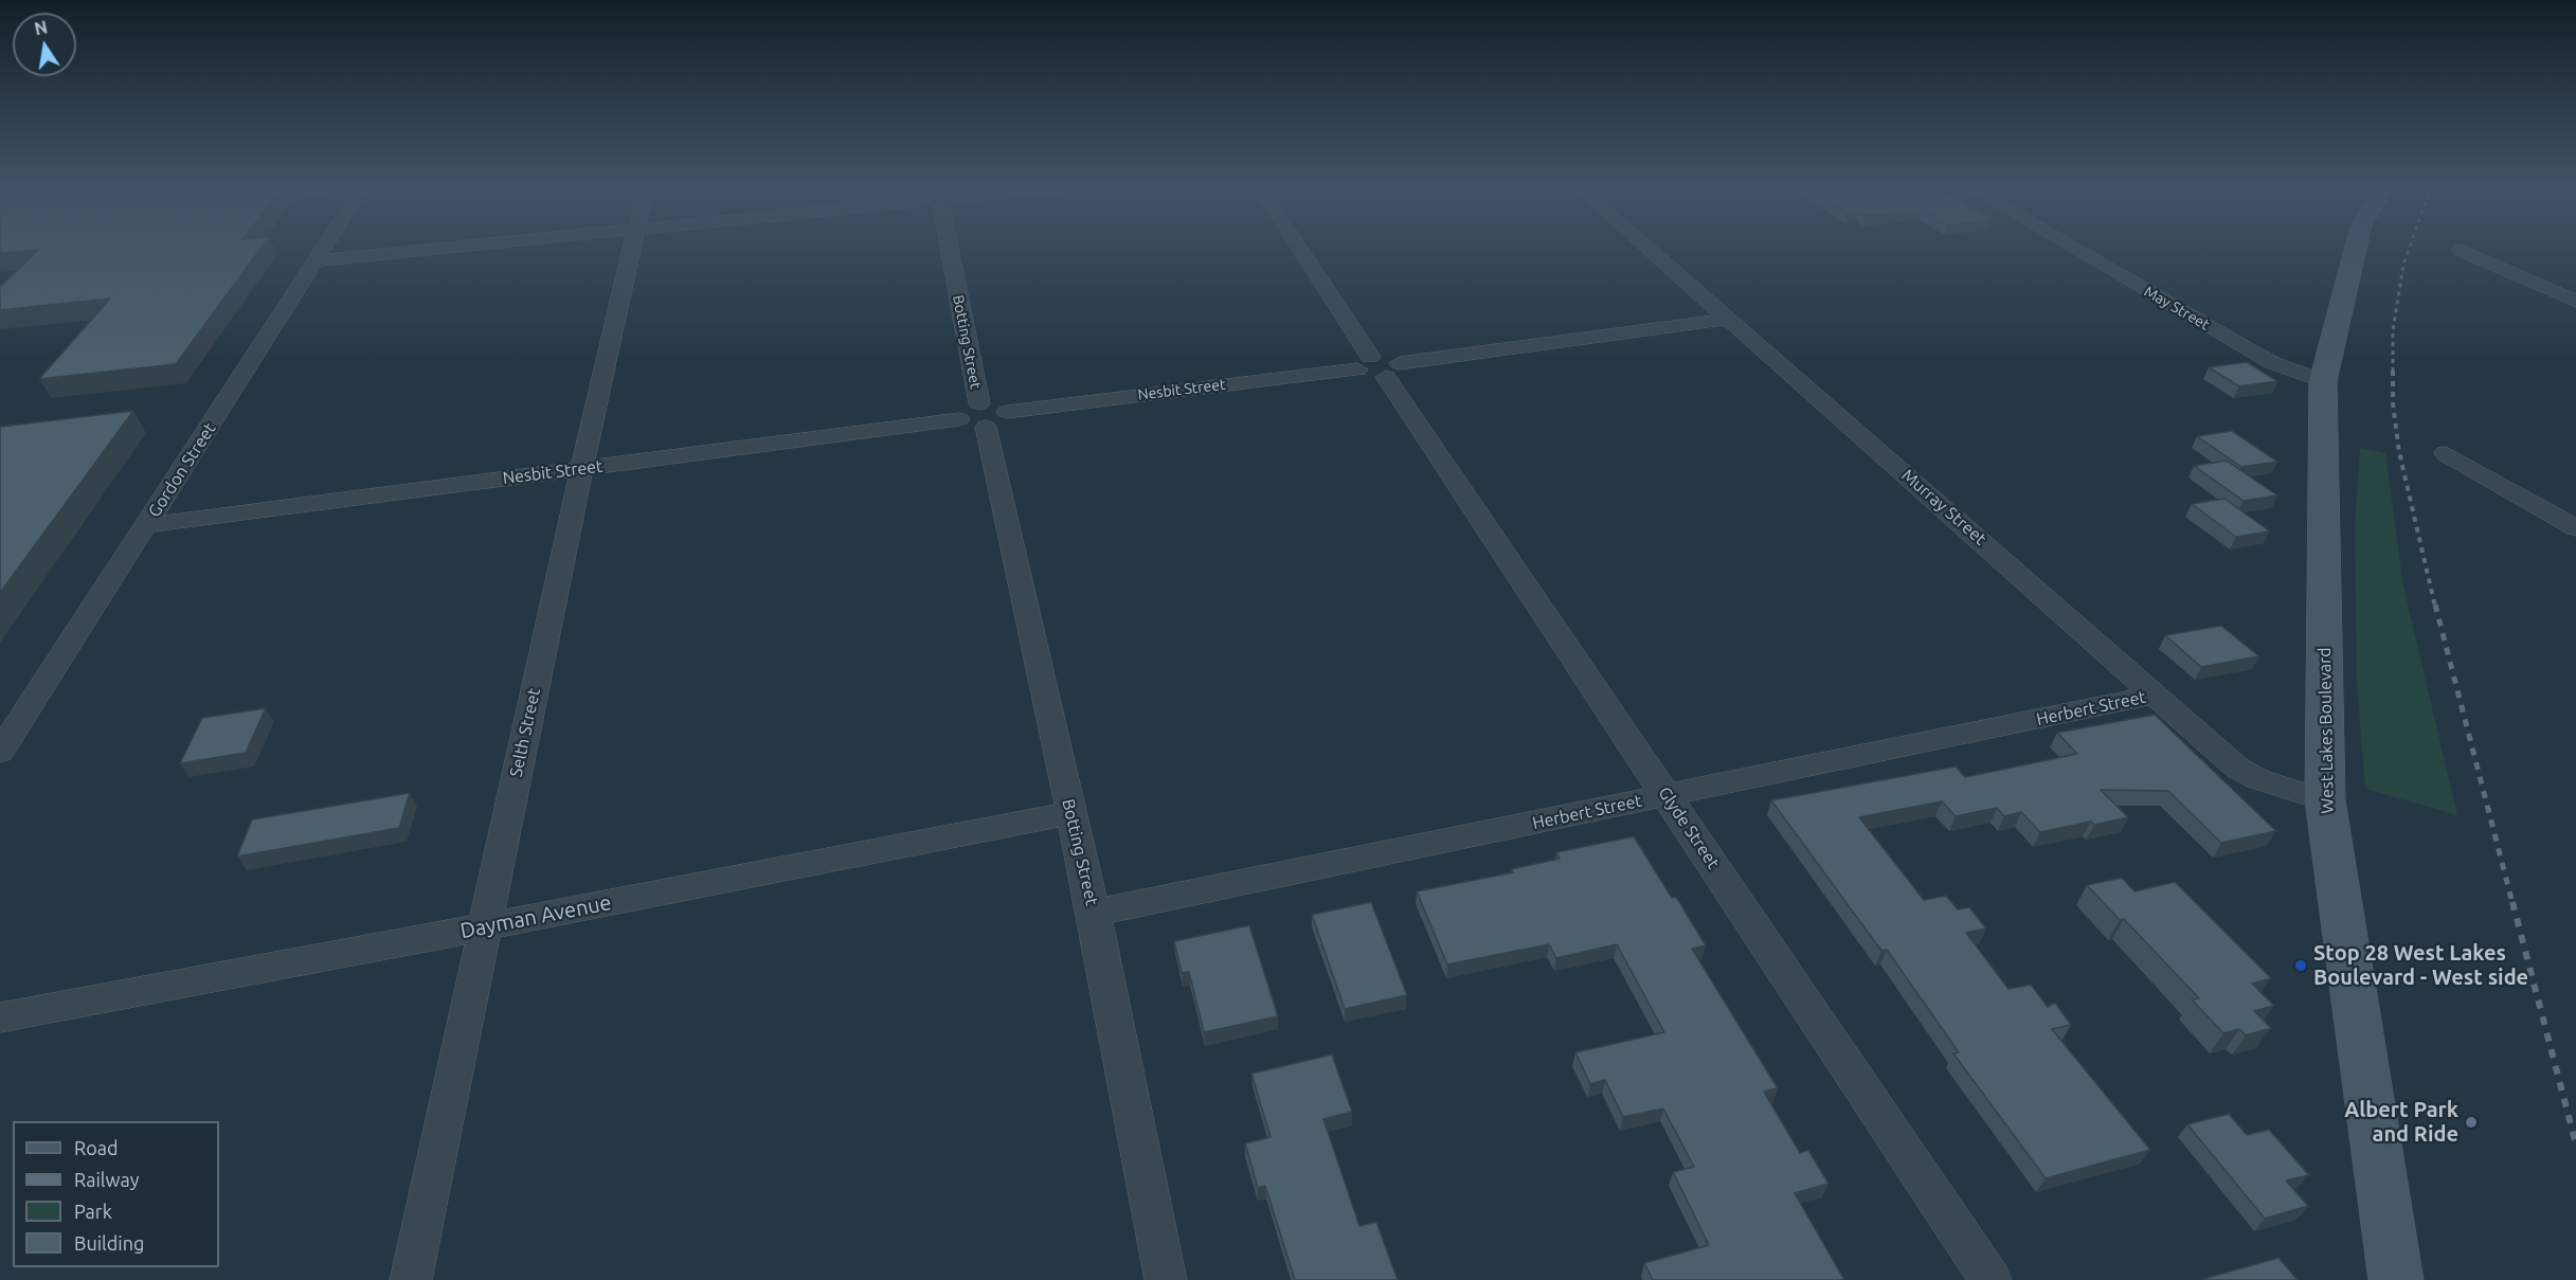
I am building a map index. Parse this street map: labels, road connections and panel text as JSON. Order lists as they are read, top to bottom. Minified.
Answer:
{"streets":{"main road":["West Lakes Boulevard"],"street":["May Street","Botting Street","Nesbit Street","Gordon Street","Murray Street","Herbert Street","Selth Street","Glyde Street","Dayman Avenue"]},"crossings":[["May Street","West Lakes Boulevard"],["Botting Street","Nesbit Street"],["Botting Street","Herbert Street"],["Botting Street","Dayman Avenue"],["Nesbit Street","Gordon Street"],["Nesbit Street","Murray Street"],["Nesbit Street","Selth Street"],["Nesbit Street","Glyde Street"],["Murray Street","Herbert Street"],["Murray Street","West Lakes Boulevard"],["Herbert Street","Glyde Street"],["Selth Street","Dayman Avenue"]],"places":["Stop 28 West Lakes Boulevard - West side","Albert Park and Ride"],"legend":["Road","Railway","Park","Building"],"north":"top"}
